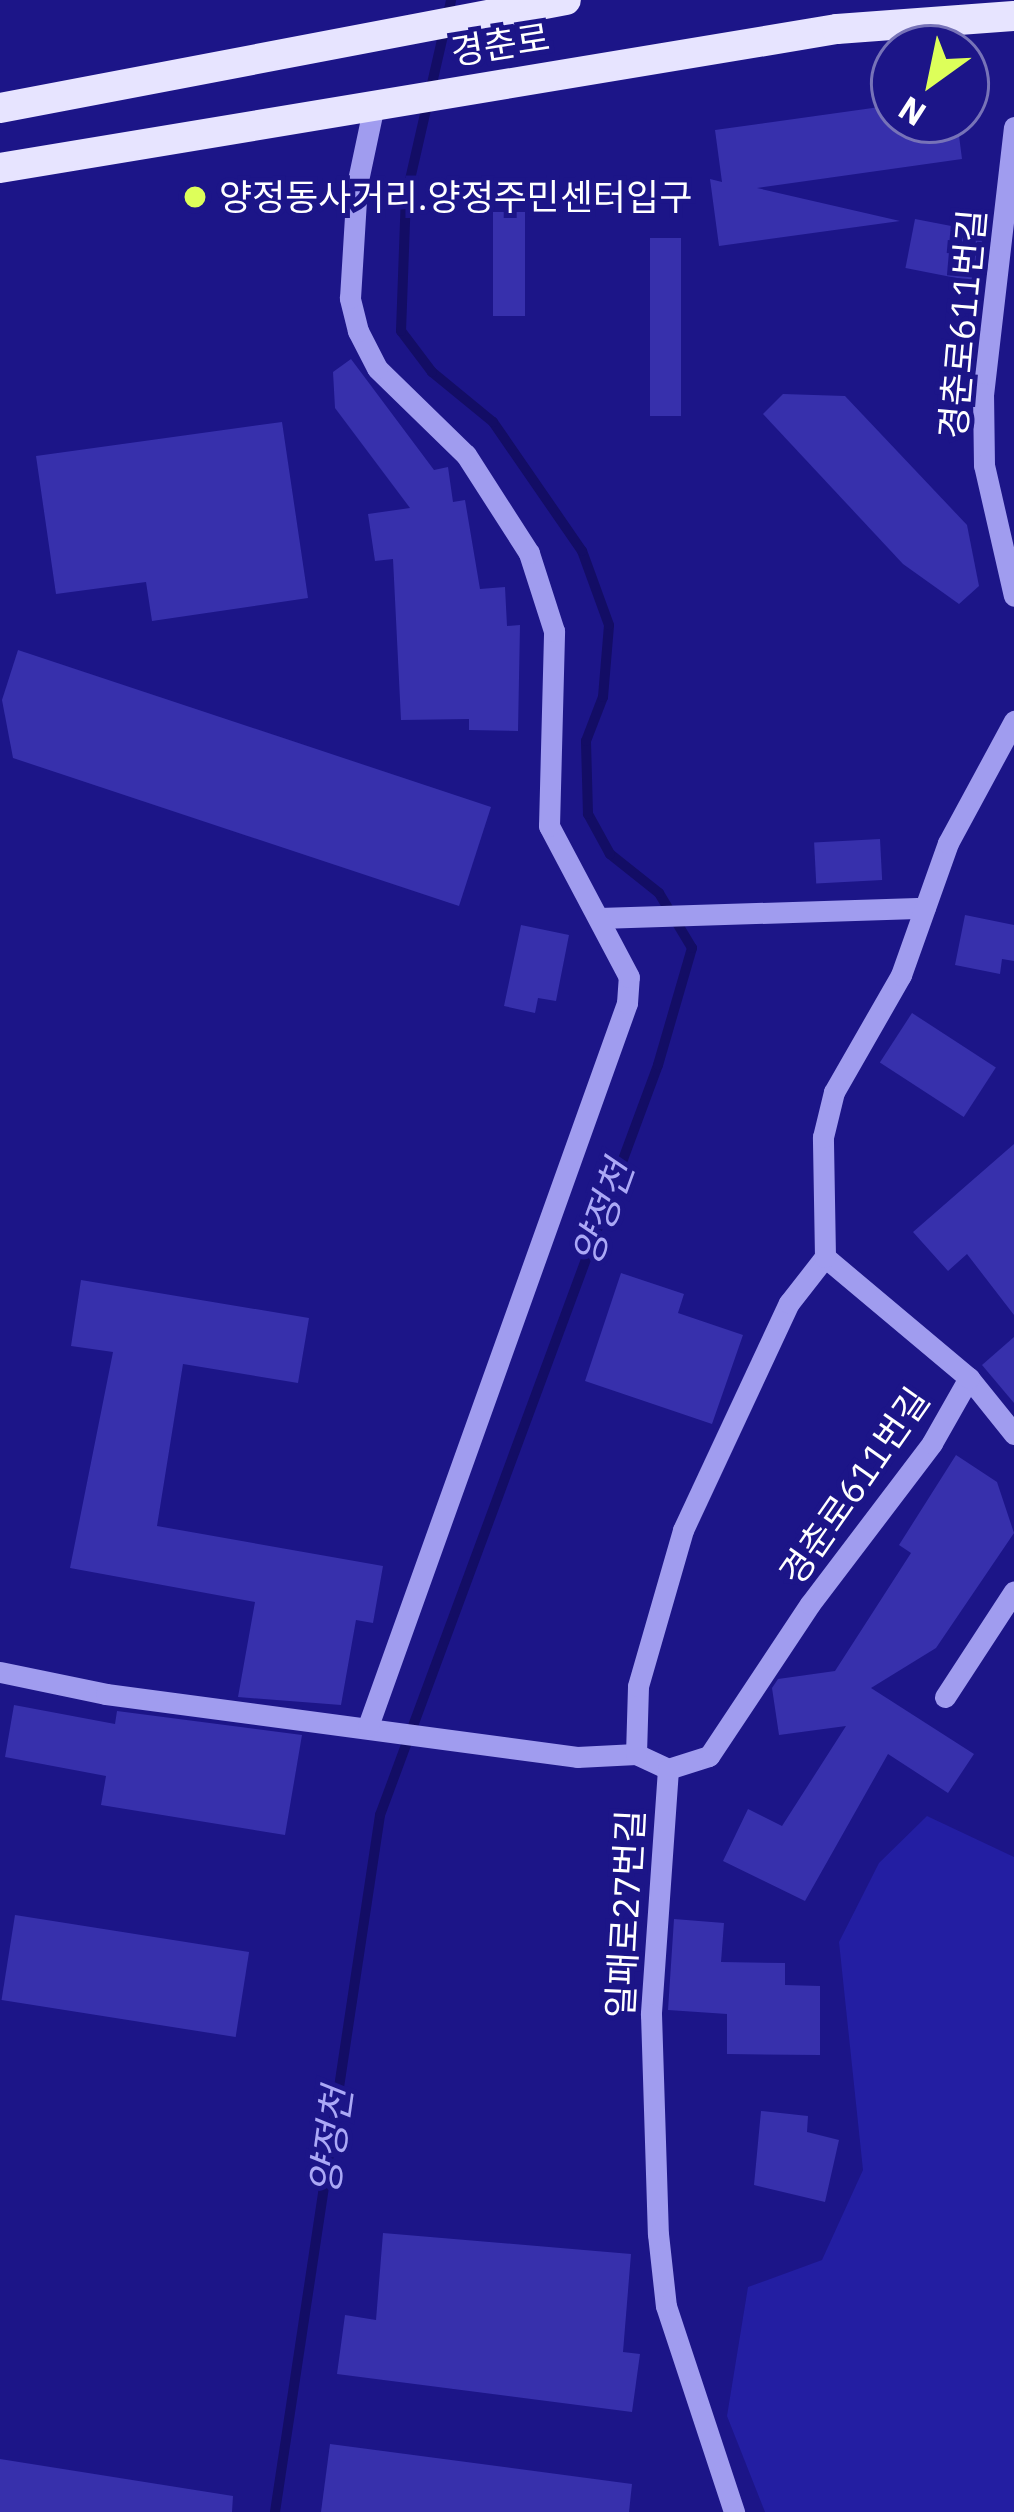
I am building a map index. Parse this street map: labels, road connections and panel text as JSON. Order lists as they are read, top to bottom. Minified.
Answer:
{"streets":{"main road":["경춘로"],"street":["경춘로611번길","일패로27번길"]},"crossings":[["경춘로611번길","일패로27번길"]],"water":["양정천"],"places":["양정동사거리.양정주민센터입구"],"north":"bottom left"}
